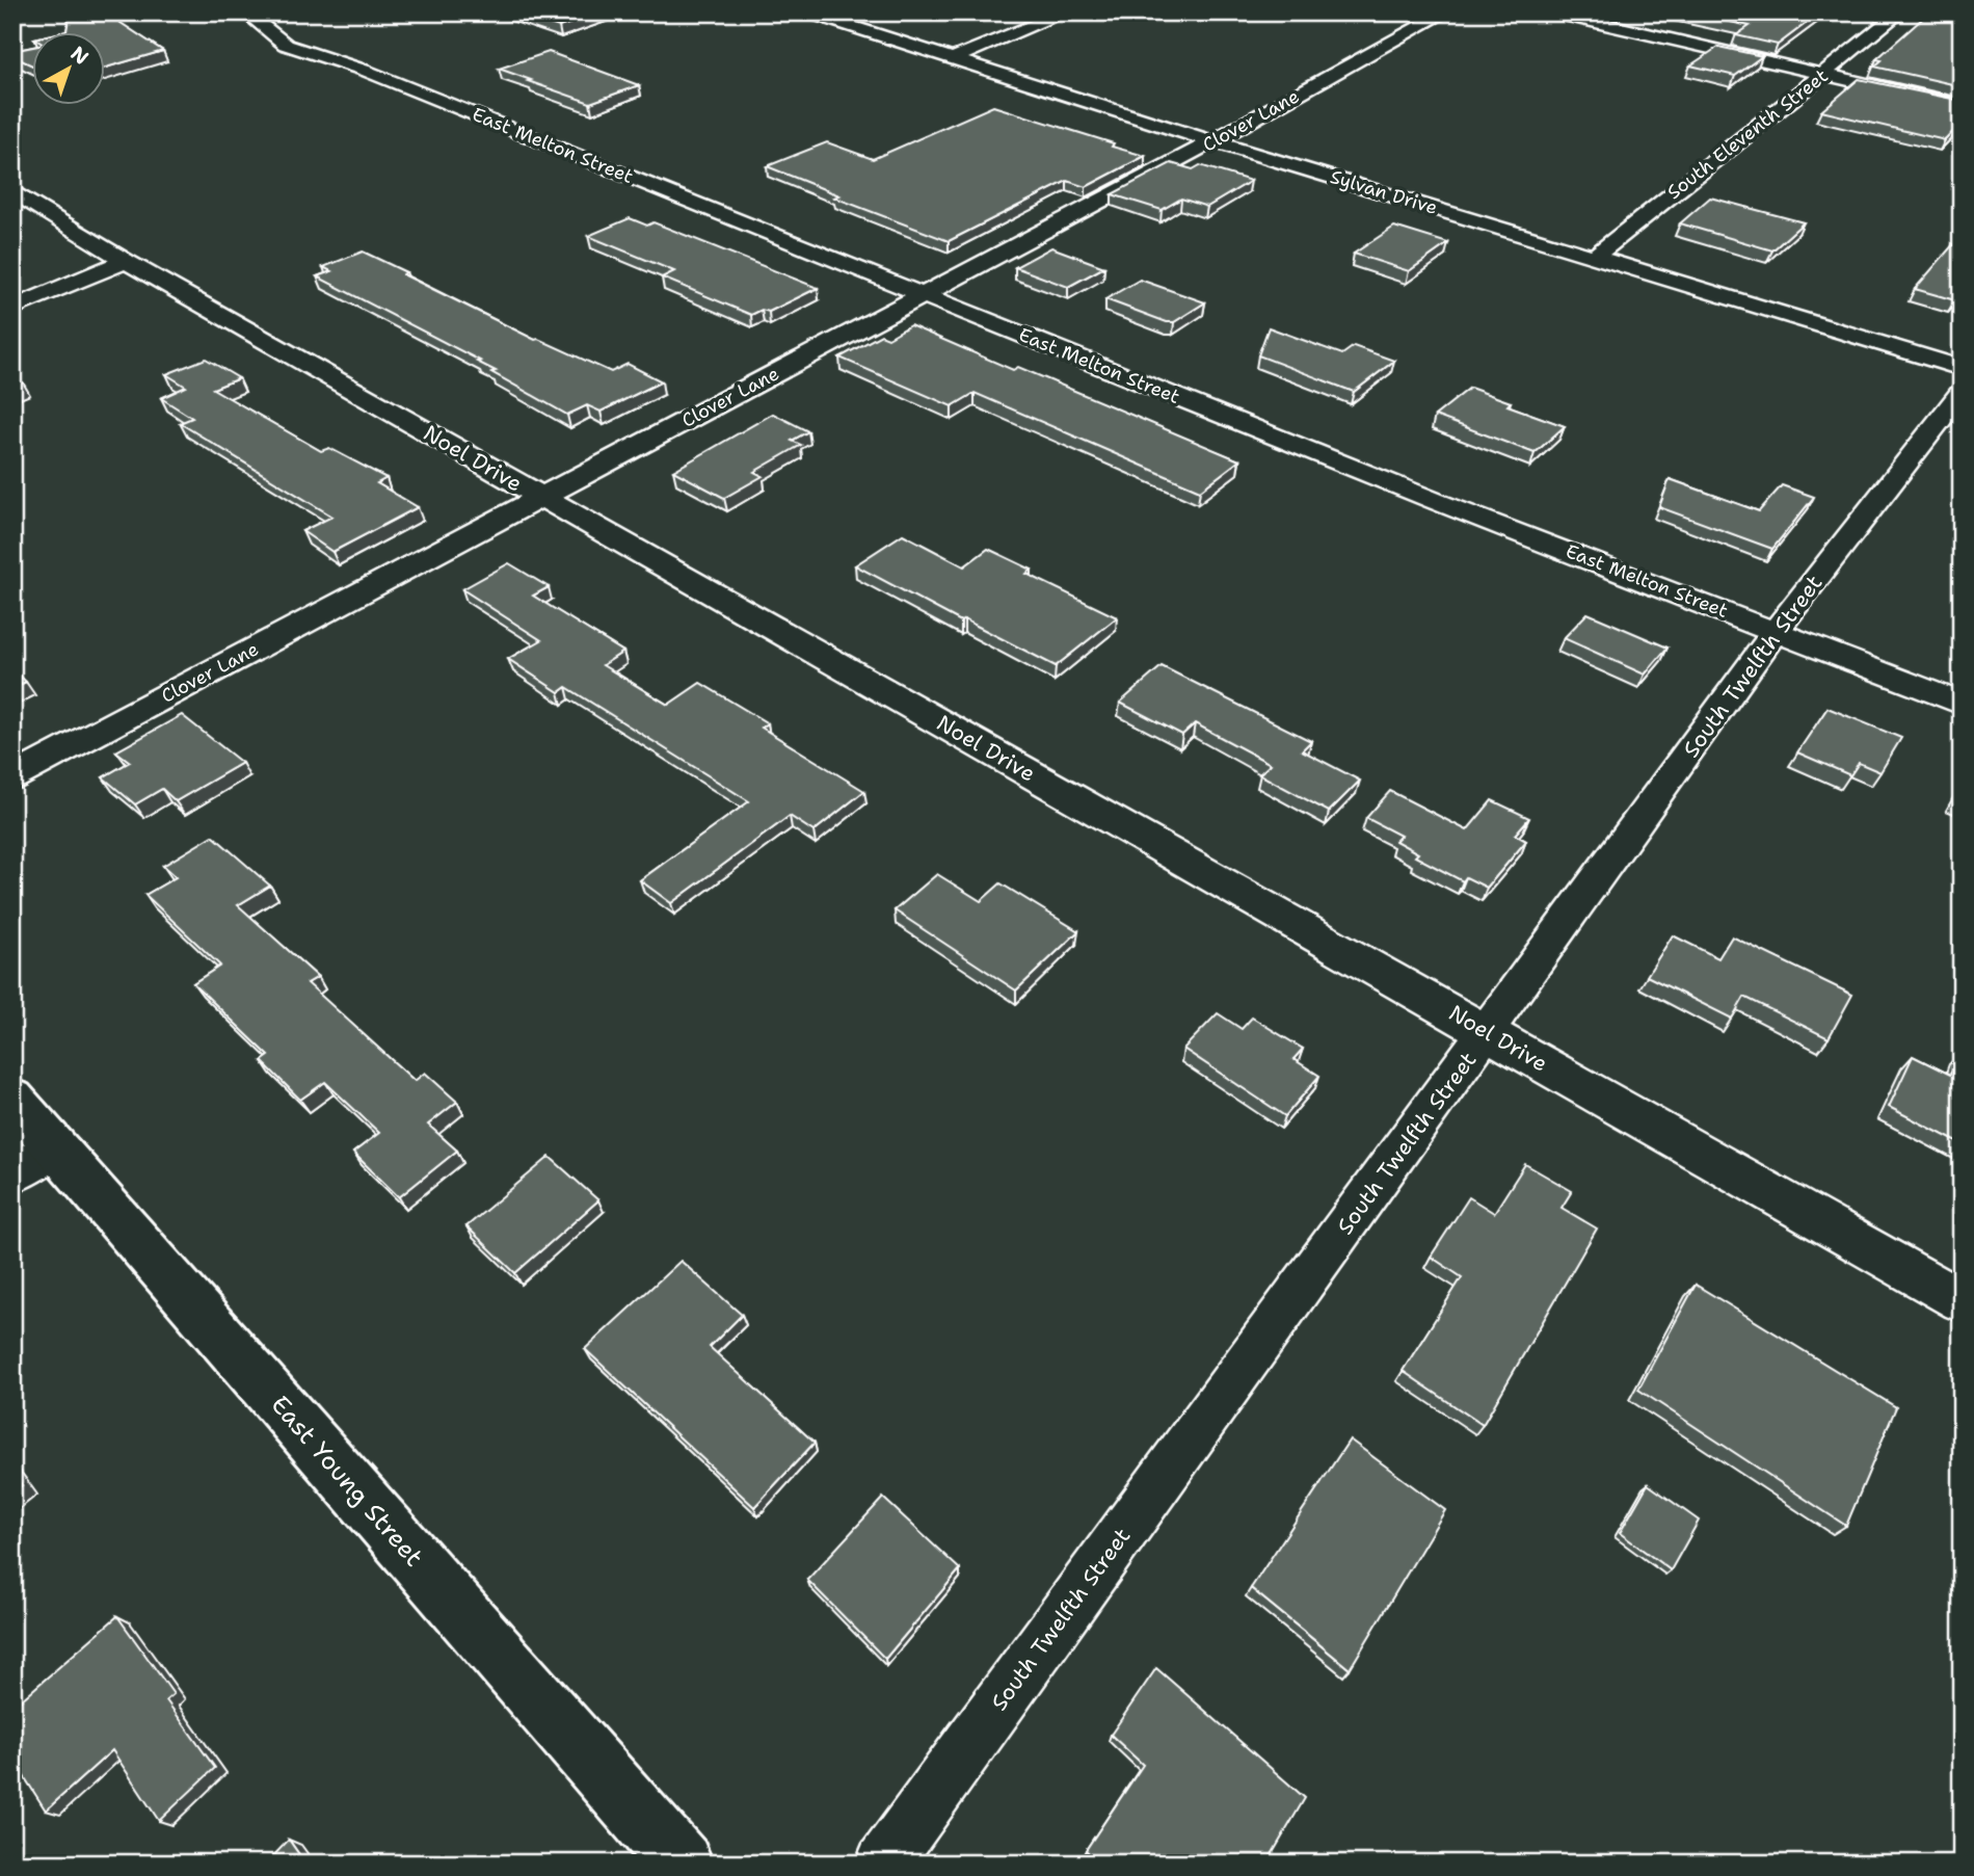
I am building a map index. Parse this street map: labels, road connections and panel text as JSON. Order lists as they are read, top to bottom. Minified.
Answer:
{"streets":{"street":["Clover Lane","South Eleventh Street","East Melton Street","Sylvan Drive","Noel Drive","South Twelfth Street","East Young Street"]},"crossings":[["Clover Lane","East Melton Street"],["Clover Lane","Sylvan Drive"],["Clover Lane","Noel Drive"],["South Eleventh Street","Sylvan Drive"],["East Melton Street","South Twelfth Street"],["Noel Drive","South Twelfth Street"]],"north":"top right"}
